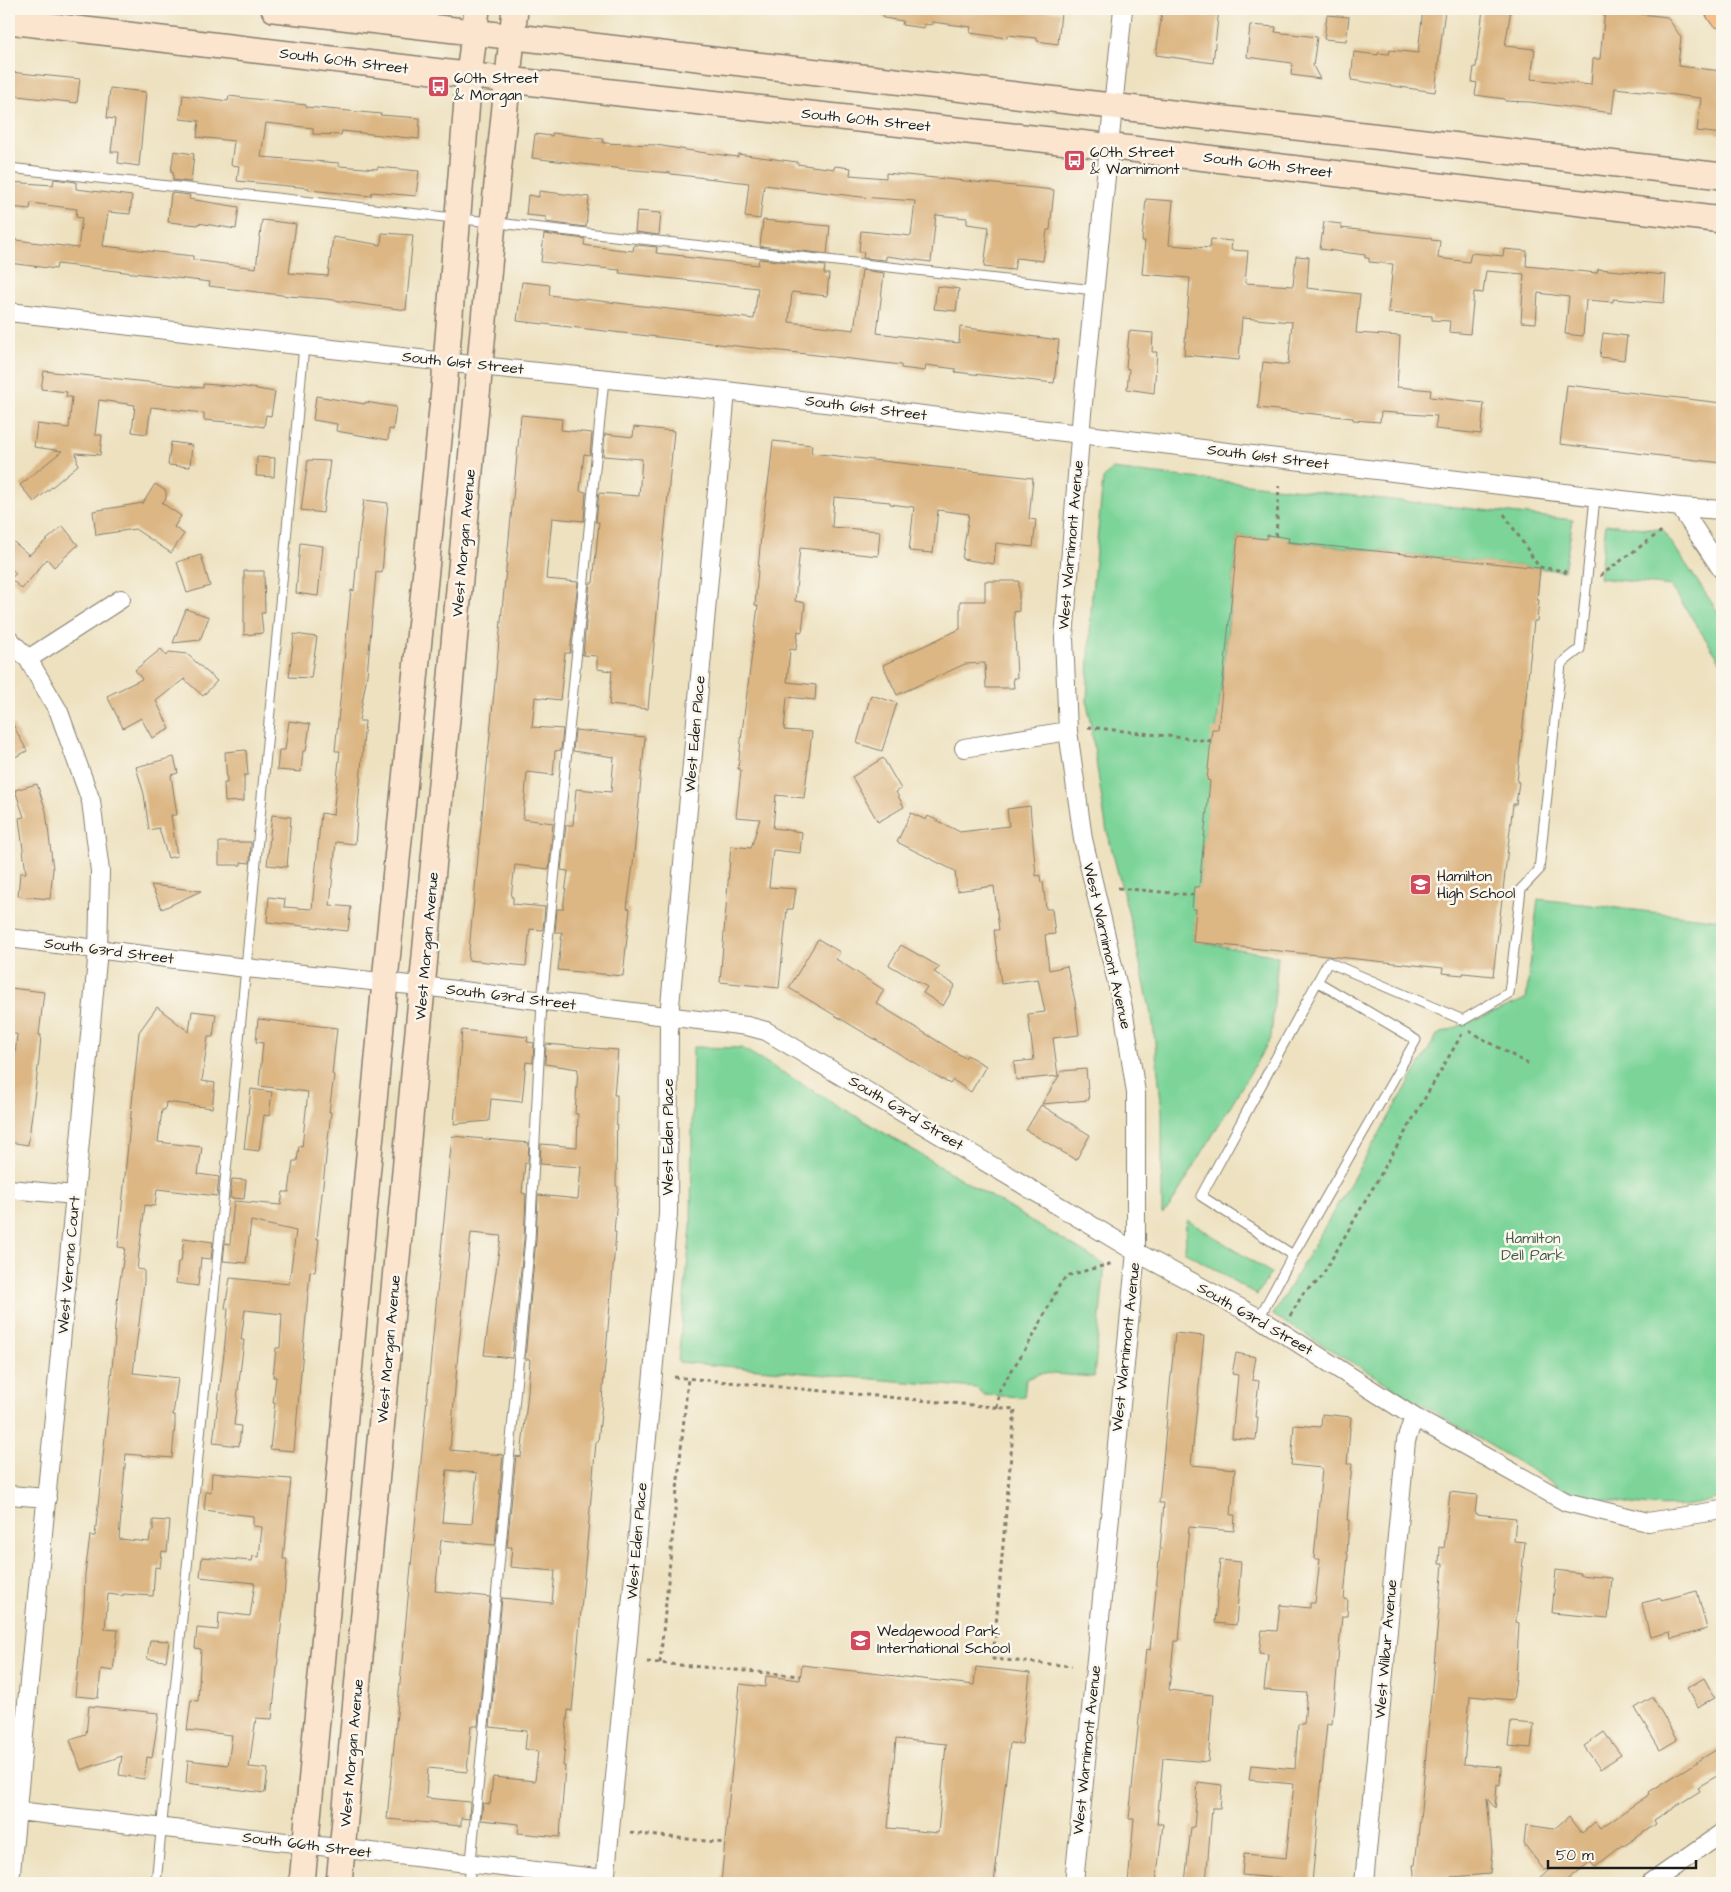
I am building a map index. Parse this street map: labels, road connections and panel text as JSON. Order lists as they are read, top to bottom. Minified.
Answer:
{"streets":{"street":["South 60th Street","South 61st Street","West Morgan Avenue","West Warnimont Avenue","West Eden Place","South 63rd Street","West Verona Court","West Wilbur Avenue","South 66th Street"]},"crossings":[["South 60th Street","West Morgan Avenue"],["South 60th Street","West Warnimont Avenue"],["South 61st Street","West Morgan Avenue"],["South 61st Street","West Warnimont Avenue"],["South 61st Street","West Eden Place"],["West Morgan Avenue","South 63rd Street"],["West Morgan Avenue","South 66th Street"],["West Warnimont Avenue","South 63rd Street"],["West Eden Place","South 63rd Street"],["West Eden Place","South 66th Street"],["South 63rd Street","West Verona Court"],["South 63rd Street","West Wilbur Avenue"],["West Verona Court","South 66th Street"]],"parks":["Hamilton Dell Park"],"places":{"bus stop":["60th Street & Morgan","60th Street & Warnimont"],"school or university":["Hamilton High School","Wedgewood Park International School"]},"scale_bar":"50 m"}
